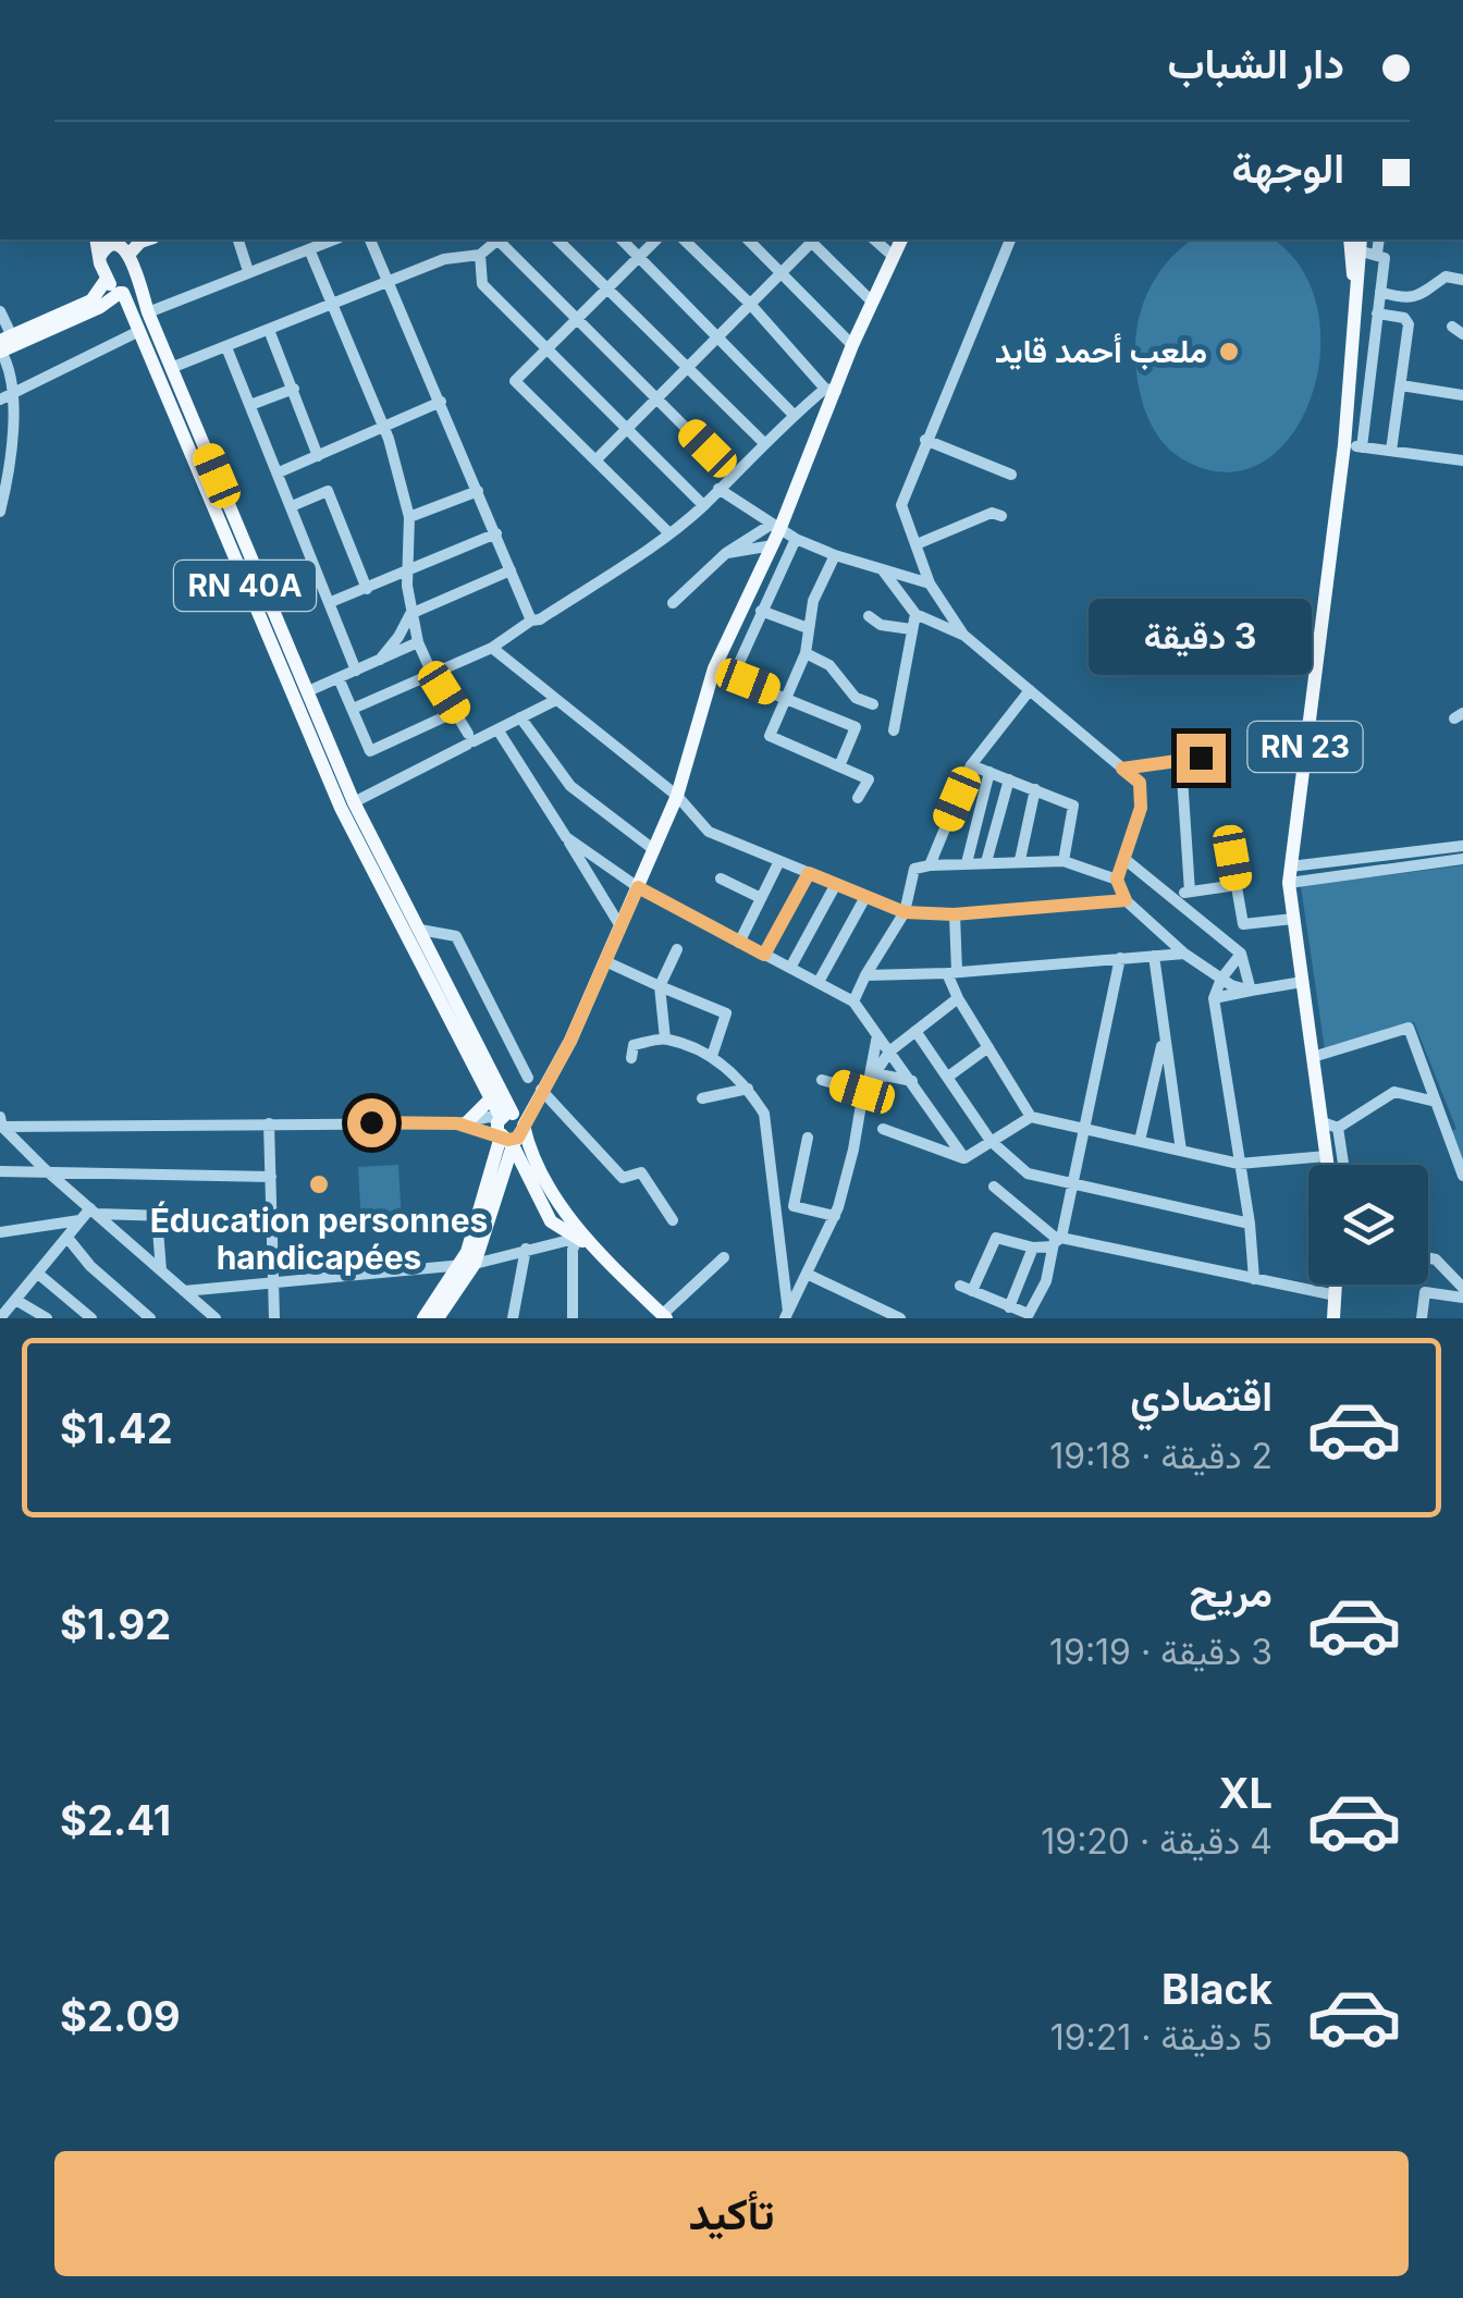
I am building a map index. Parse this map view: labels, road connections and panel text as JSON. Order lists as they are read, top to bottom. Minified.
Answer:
{"streets":{"main road":["RN 40A","RN 23"]},"places":["ملعب أحمد قايد","Éducation personnes handicapées"],"page":{"banner":["دار الشباب","الوجهة"],"bubble":"3 دقيقة","list":[{"name":"اقتصادي","note":"2 دقيقة · 19:18","value":"$1.42"},{"name":"مريح","note":"3 دقيقة · 19:19","value":"$1.92"},{"name":"XL","note":"4 دقيقة · 19:20","value":"$2.41"},{"name":"Black","note":"5 دقيقة · 19:21","value":"$2.09"}],"buttons":"تأكيد"}}
